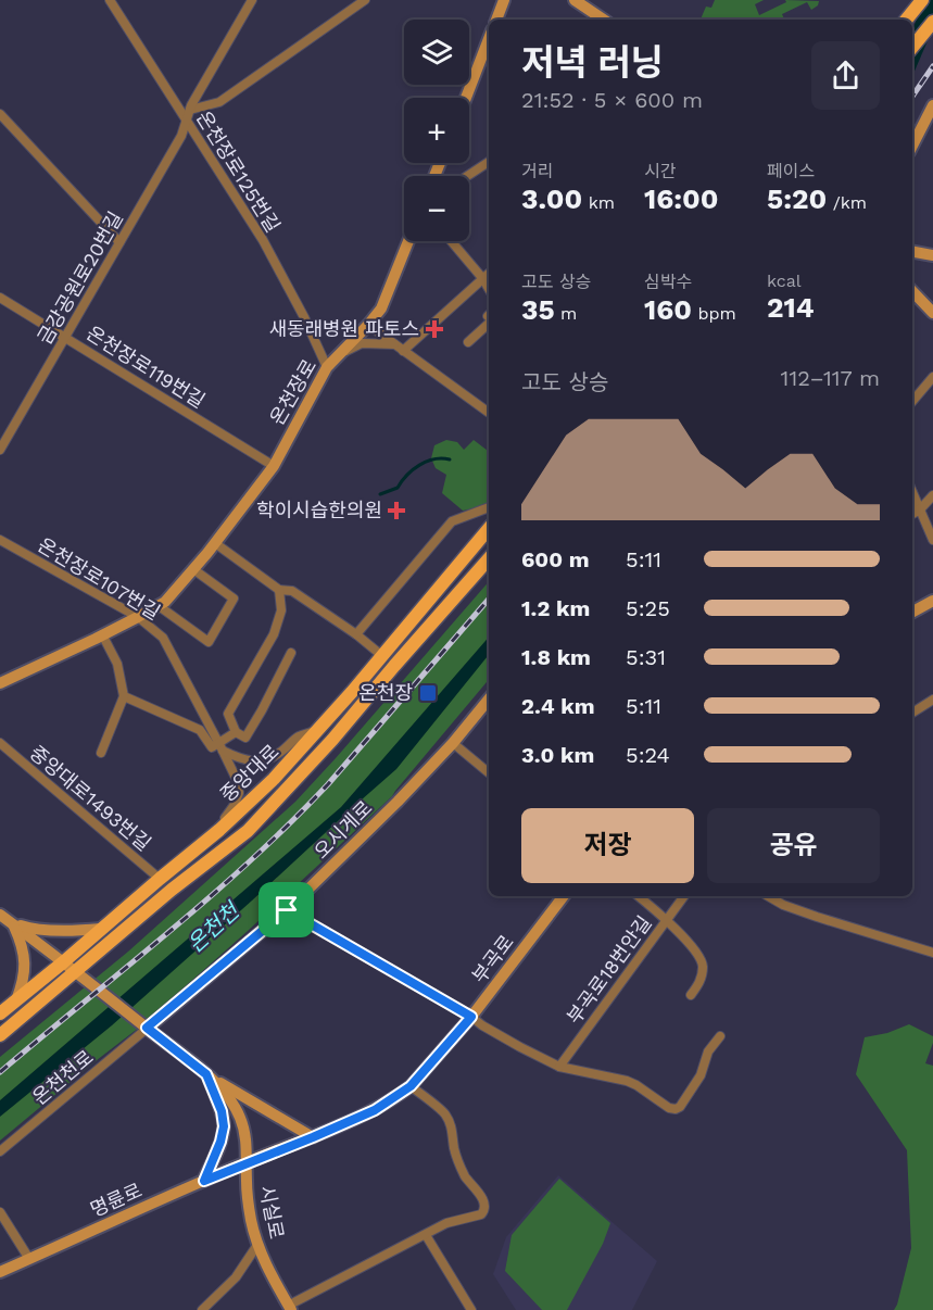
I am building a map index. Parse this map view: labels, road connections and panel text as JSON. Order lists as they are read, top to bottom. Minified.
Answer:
{"streets":{"main road":["온천장로","중앙대로","오시게로","부곡로","명륜로","시실로"],"street":["온천장로125번길","금강공원로20번길","온천장로119번길","온천장로107번길","중앙대로1493번길","부곡로18번안길","온천천로"]},"crossings":[["온천장로125번길","금강공원로20번길"],["온천장로125번길","온천장로"],["금강공원로20번길","온천장로119번길"],["온천장로119번길","온천장로"],["온천장로","온천장로107번길"],["온천장로107번길","중앙대로"],["중앙대로","중앙대로1493번길"],["중앙대로","시실로"],["오시게로","온천천로"],["오시게로","시실로"],["부곡로","명륜로"],["부곡로","시실로"],["온천천로","시실로"],["명륜로","시실로"]],"water":["온천천"],"places":{"health":["새동래병원 파토스","학이시습한의원"],"transit":["온천장"]},"page":{"map_buttons":["+","−"],"heading":["저녁 러닝","21:52 · 5 × 600 m"],"stats":[["거리","3.00 km"],["시간","16:00"],["페이스","5:20 /km"],["고도 상승","35 m"],["심박수","160 bpm"],["kcal","214"]],"chart":["고도 상승","112–117 m"],"list":[{"name":"600 m","note":"5:11"},{"name":"1.2 km","note":"5:25"},{"name":"1.8 km","note":"5:31"},{"name":"2.4 km","note":"5:11"},{"name":"3.0 km","note":"5:24"}],"buttons":["저장","공유"]}}
